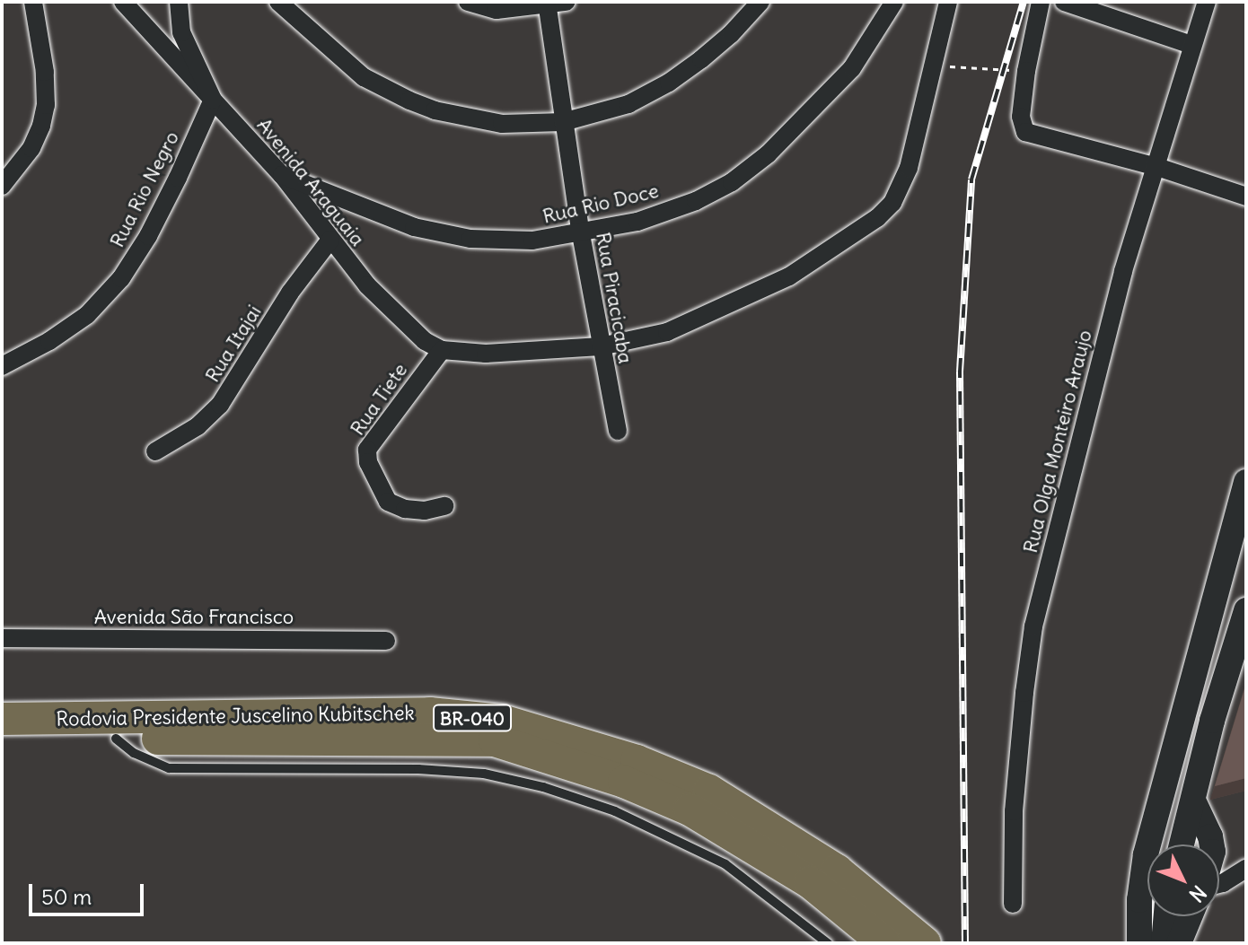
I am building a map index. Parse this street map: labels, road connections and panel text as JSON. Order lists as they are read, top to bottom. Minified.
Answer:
{"streets":{"highway":["Rodovia Presidente Juscelino Kubitschek","BR-040"],"street":["Avenida Araguaia","Rua Rio Negro","Rua Rio Doce","Rua Piracicaba","Rua Itajai","Rua Tiete","Rua Olga Monteiro Araujo","Avenida São Francisco"]},"crossings":[["Avenida Araguaia","Rua Rio Negro"],["Avenida Araguaia","Rua Rio Doce"],["Avenida Araguaia","Rua Itajai"],["Avenida Araguaia","Rua Tiete"],["Rua Rio Doce","Rua Piracicaba"]],"scale_bar":"50 m","north":"bottom right"}
